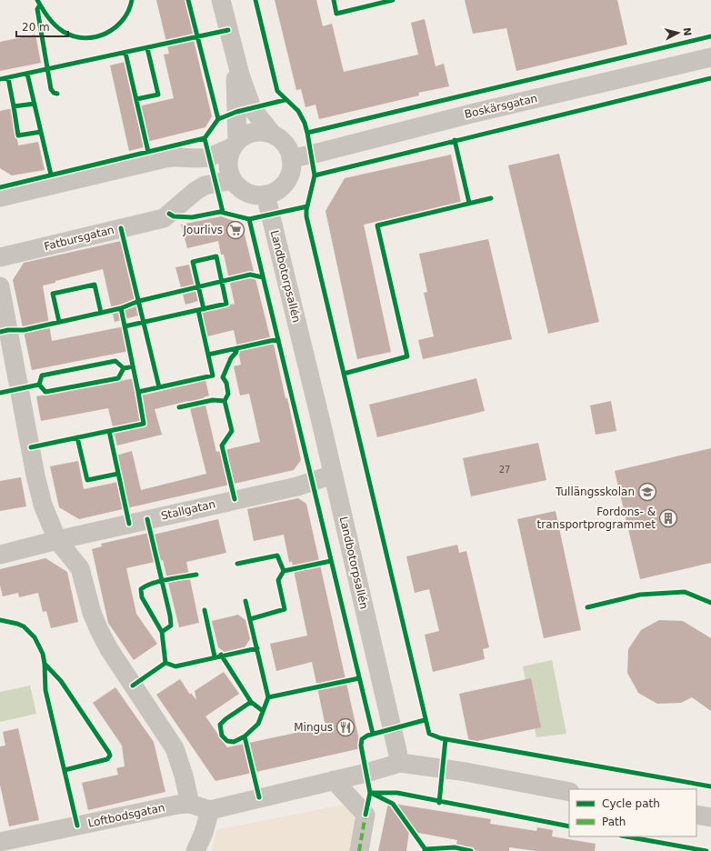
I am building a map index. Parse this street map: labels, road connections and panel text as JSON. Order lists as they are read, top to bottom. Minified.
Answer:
{"streets":{"street":["Boskärsgatan","Fatbursgatan","Landbotorpsallén","Stallgatan","Loftbodsgatan"]},"crossings":[["Boskärsgatan","Fatbursgatan"],["Boskärsgatan","Landbotorpsallén"],["Fatbursgatan","Landbotorpsallén"],["Landbotorpsallén","Stallgatan"]],"places":{"supermarket":["Jourlivs"],"school or university":["Tullängsskolan"],"building":["Fordons- & transportprogrammet"],"restaurant":["Mingus"]},"house_numbers":["27"],"legend":["Cycle path","Path"],"scale_bar":"20 m","north":"right"}
